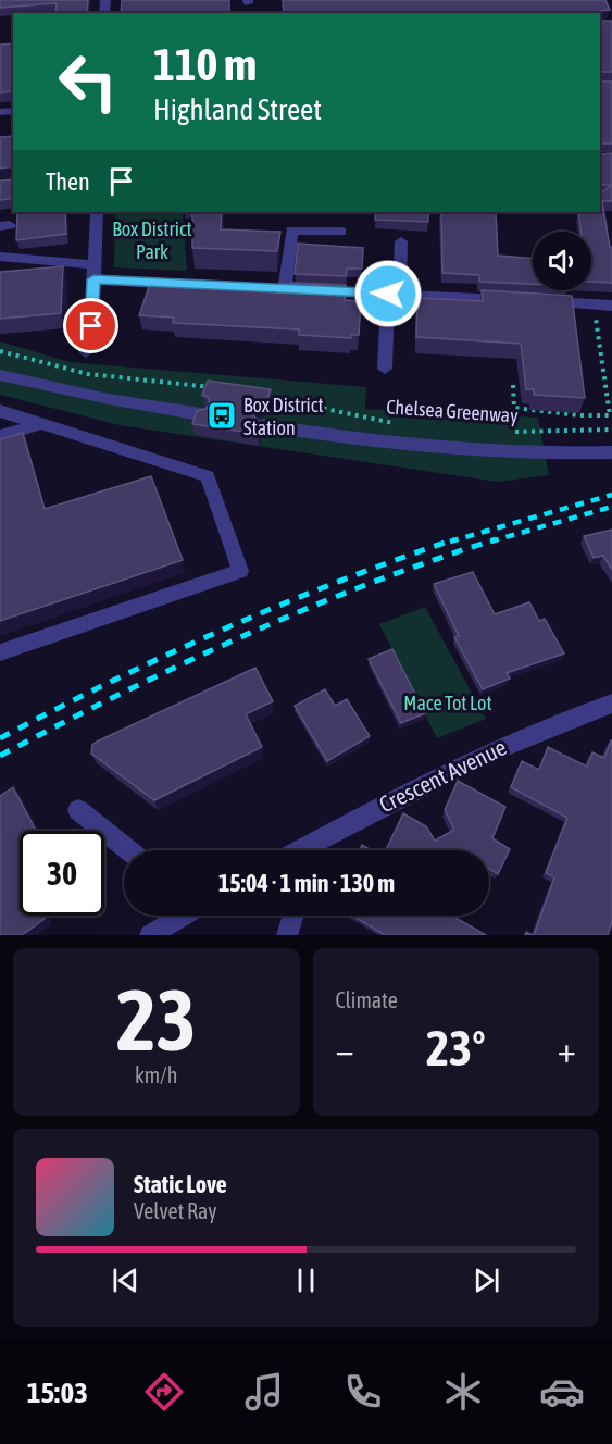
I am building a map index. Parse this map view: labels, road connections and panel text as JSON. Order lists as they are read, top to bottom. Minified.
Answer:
{"streets":{"street":["Crescent Avenue"],"path":["Chelsea Greenway"]},"parks":["Box District Park","Mace Tot Lot"],"places":{"bus stop":["Box District Station"]},"page":{"turn":["110 m","Highland Street"],"then":"Then","limit":"30","trip":"15:04 · 1 min · 130 m","tile":[["23","km/h"],"Climate"],"heat":["−","23°","+"],"song":["Static Love","Velvet Ray"],"tabs":"15:03"}}
